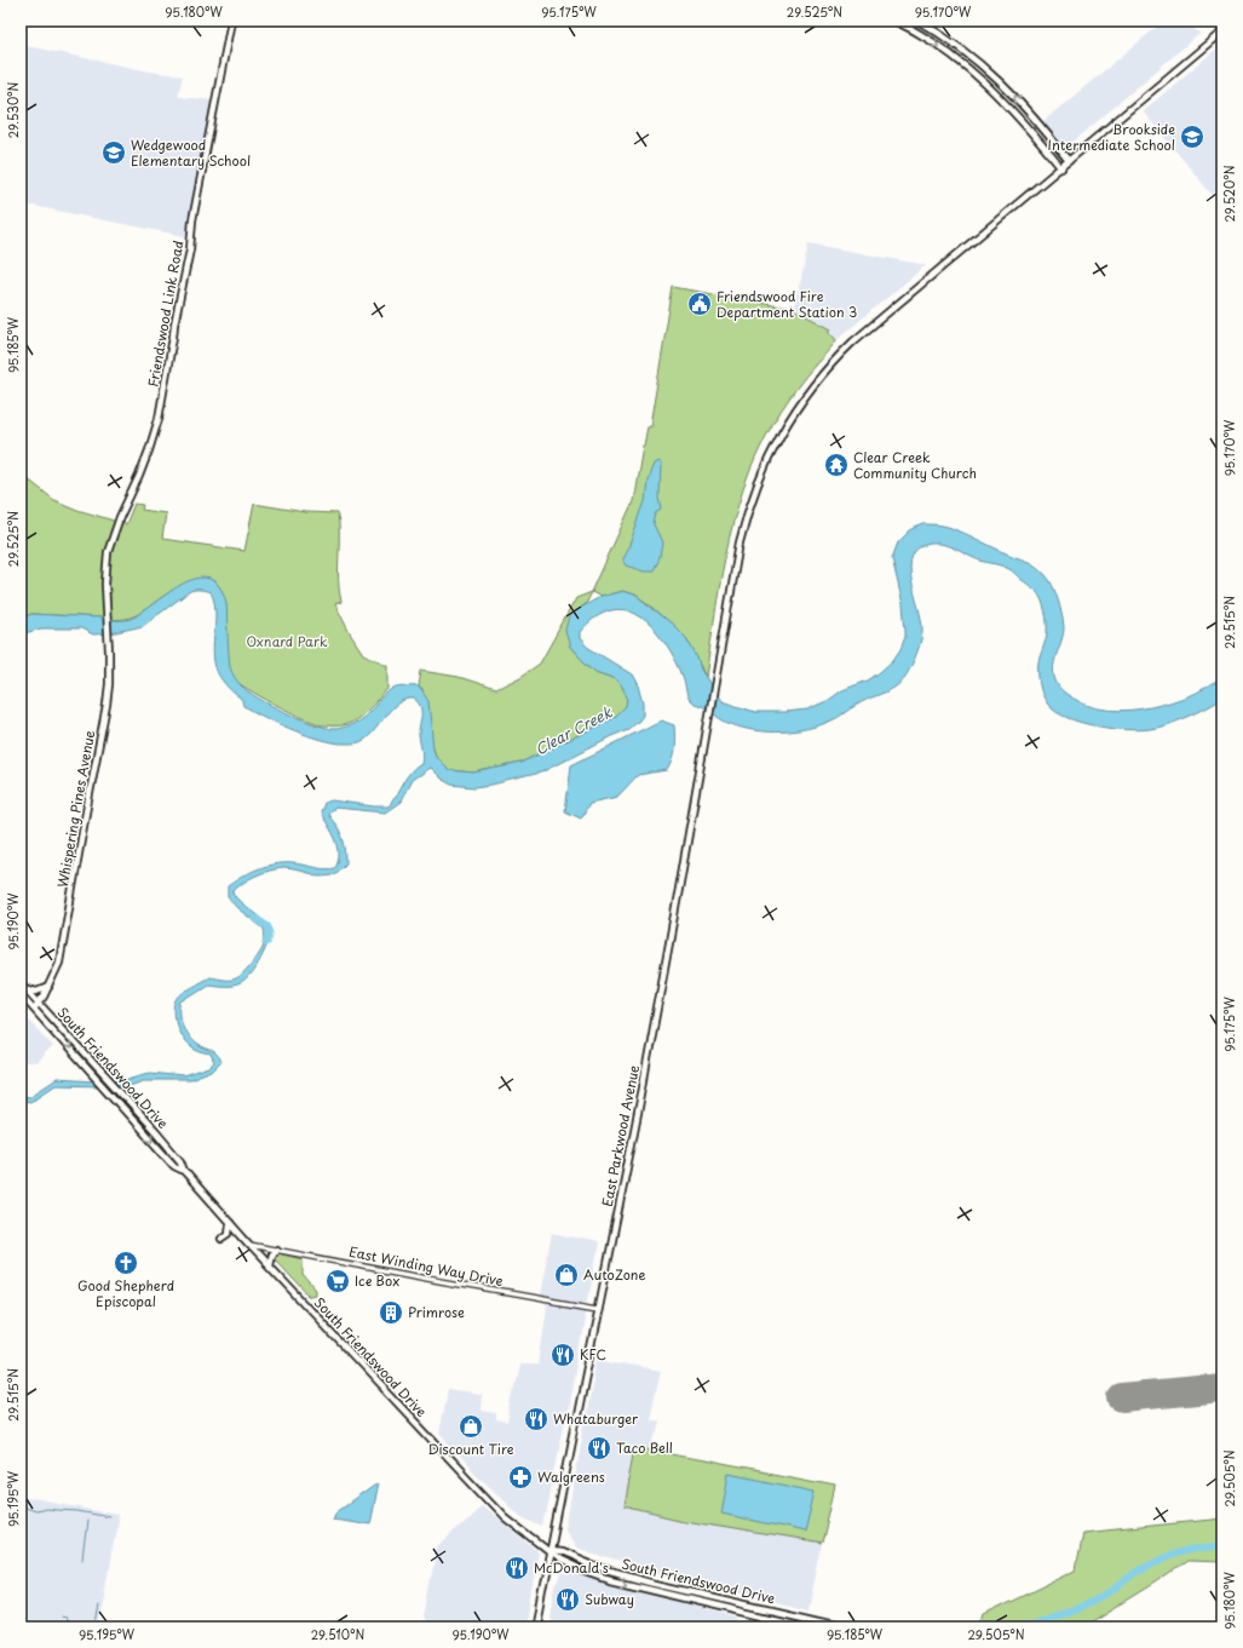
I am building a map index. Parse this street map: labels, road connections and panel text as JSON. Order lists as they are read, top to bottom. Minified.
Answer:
{"streets":{"main road":["Friendswood Link Road","Whispering Pines Avenue","South Friendswood Drive","East Parkwood Avenue"],"street":["East Winding Way Drive"]},"crossings":[["Friendswood Link Road","Whispering Pines Avenue"],["Whispering Pines Avenue","South Friendswood Drive"],["South Friendswood Drive","East Parkwood Avenue"],["South Friendswood Drive","East Winding Way Drive"],["East Parkwood Avenue","East Winding Way Drive"]],"water":["Clear Creek"],"parks":["Oxnard Park"],"places":{"school or university":["Brookside Intermediate School","Wedgewood Elementary School"],"public building":["Friendswood Fire Department Station 3"],"temple":["Clear Creek Community Church"],"church":["Good Shepherd Episcopal"],"shop":["AutoZone","Discount Tire"],"supermarket":["Ice Box"],"building":["Primrose"],"restaurant":["KFC","Whataburger","Taco Bell","McDonald's","Subway"],"pharmacy":["Walgreens"]},"coordinates":["95.180°W","95.175°W","29.525°N","95.170°W","29.530°N","29.520°N","95.185°W","29.515°N","95.190°W","29.505°N","95.195°W","29.510°N"]}
